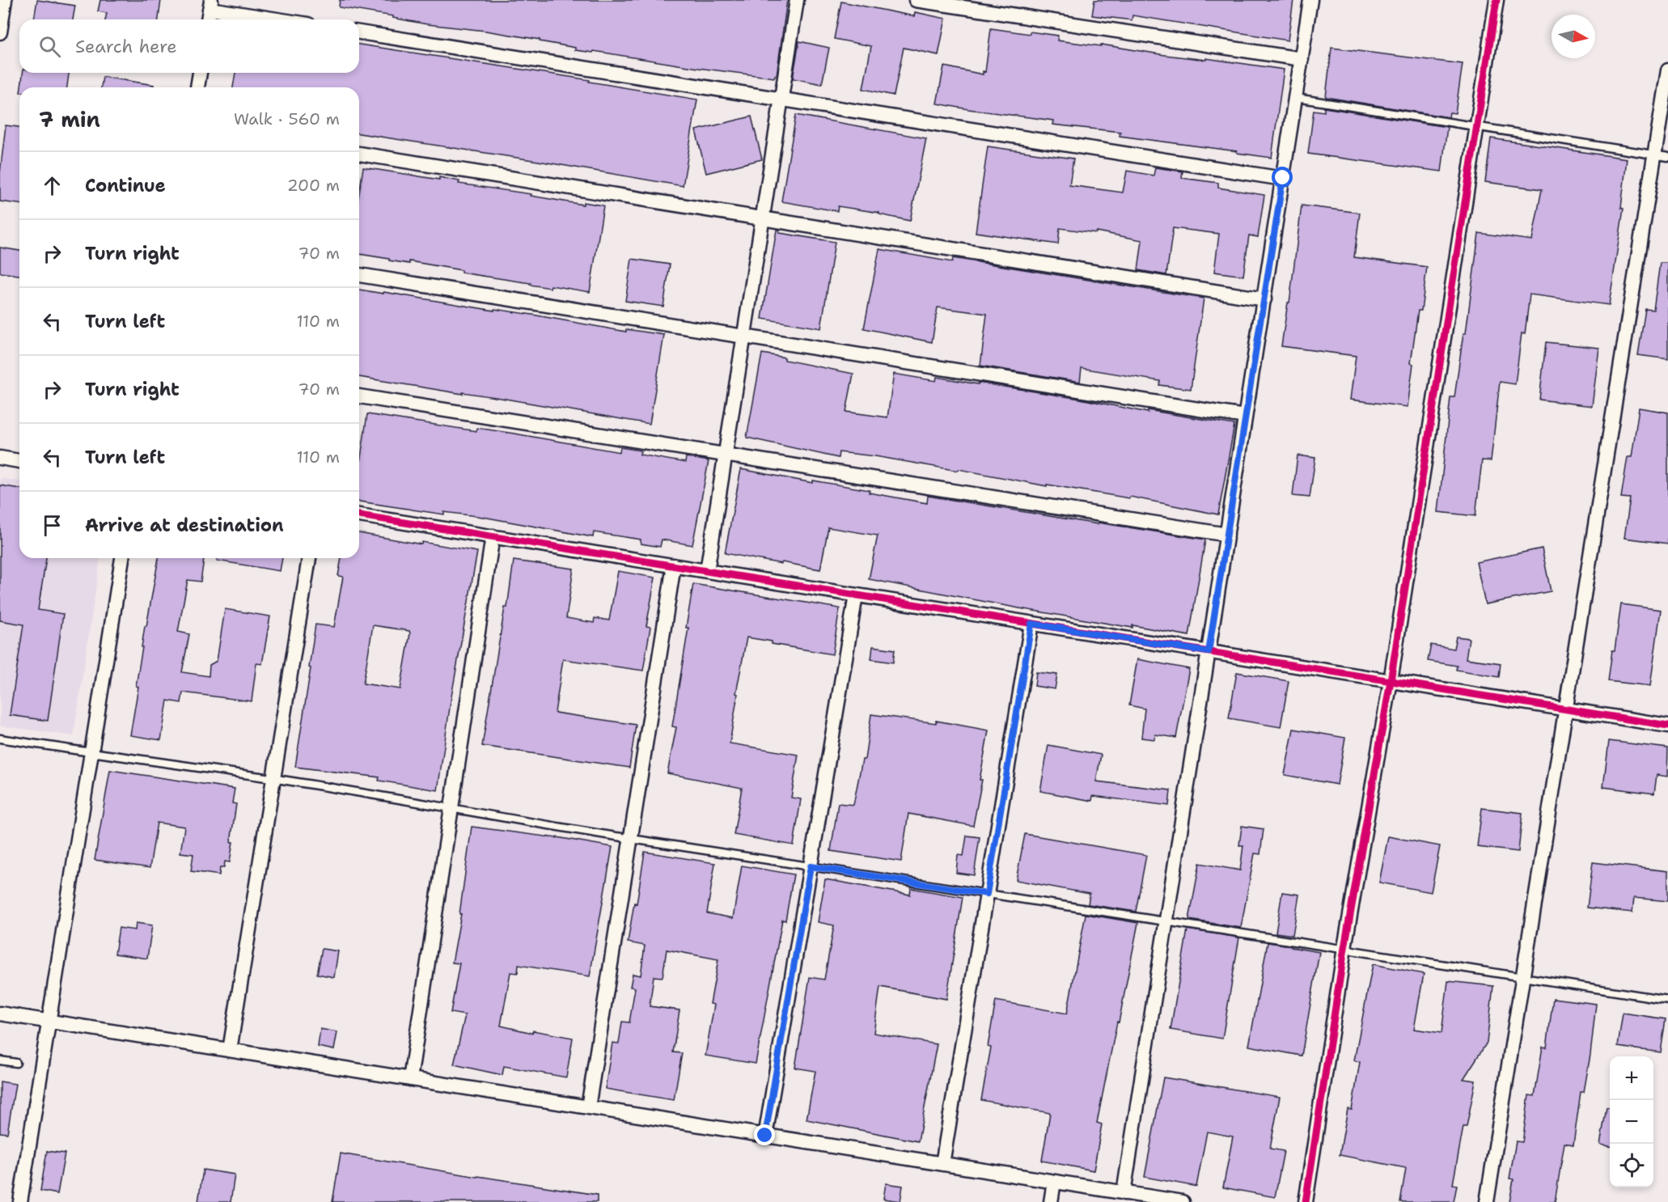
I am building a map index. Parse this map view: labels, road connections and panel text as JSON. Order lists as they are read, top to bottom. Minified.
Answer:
{"north":"right","page":{"search":"Search here","heading":["7 min","Walk · 560 m"],"list":[["Continue","200 m"],["Turn right","70 m"],["Turn left","110 m"],["Turn right","70 m"],["Turn left","110 m"],"Arrive at destination"],"map_buttons":["+","−"]}}
